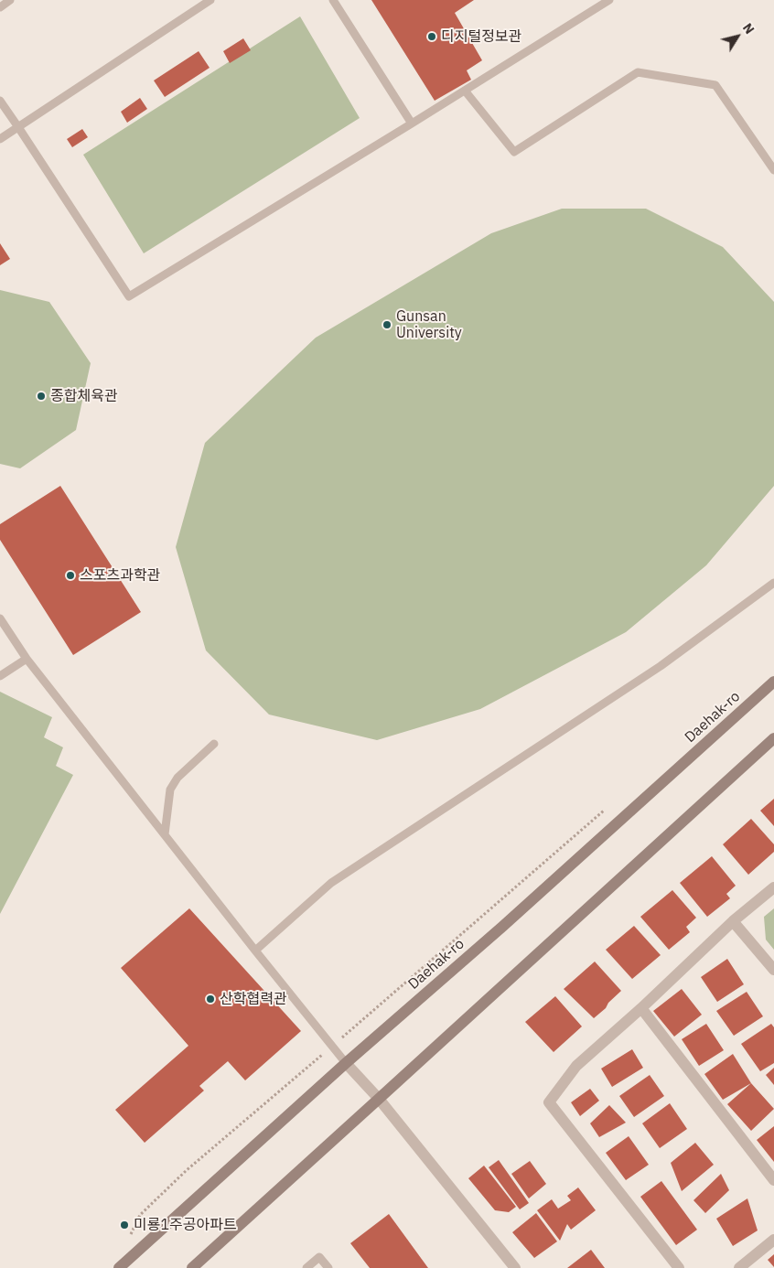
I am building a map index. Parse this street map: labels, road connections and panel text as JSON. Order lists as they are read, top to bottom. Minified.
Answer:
{"streets":{"street":["Daehak-ro"]},"places":["디지털정보관","Gunsan University","종합체육관","스포츠과학관","산학협력관","미룡1주공아파트"],"north":"top right"}
